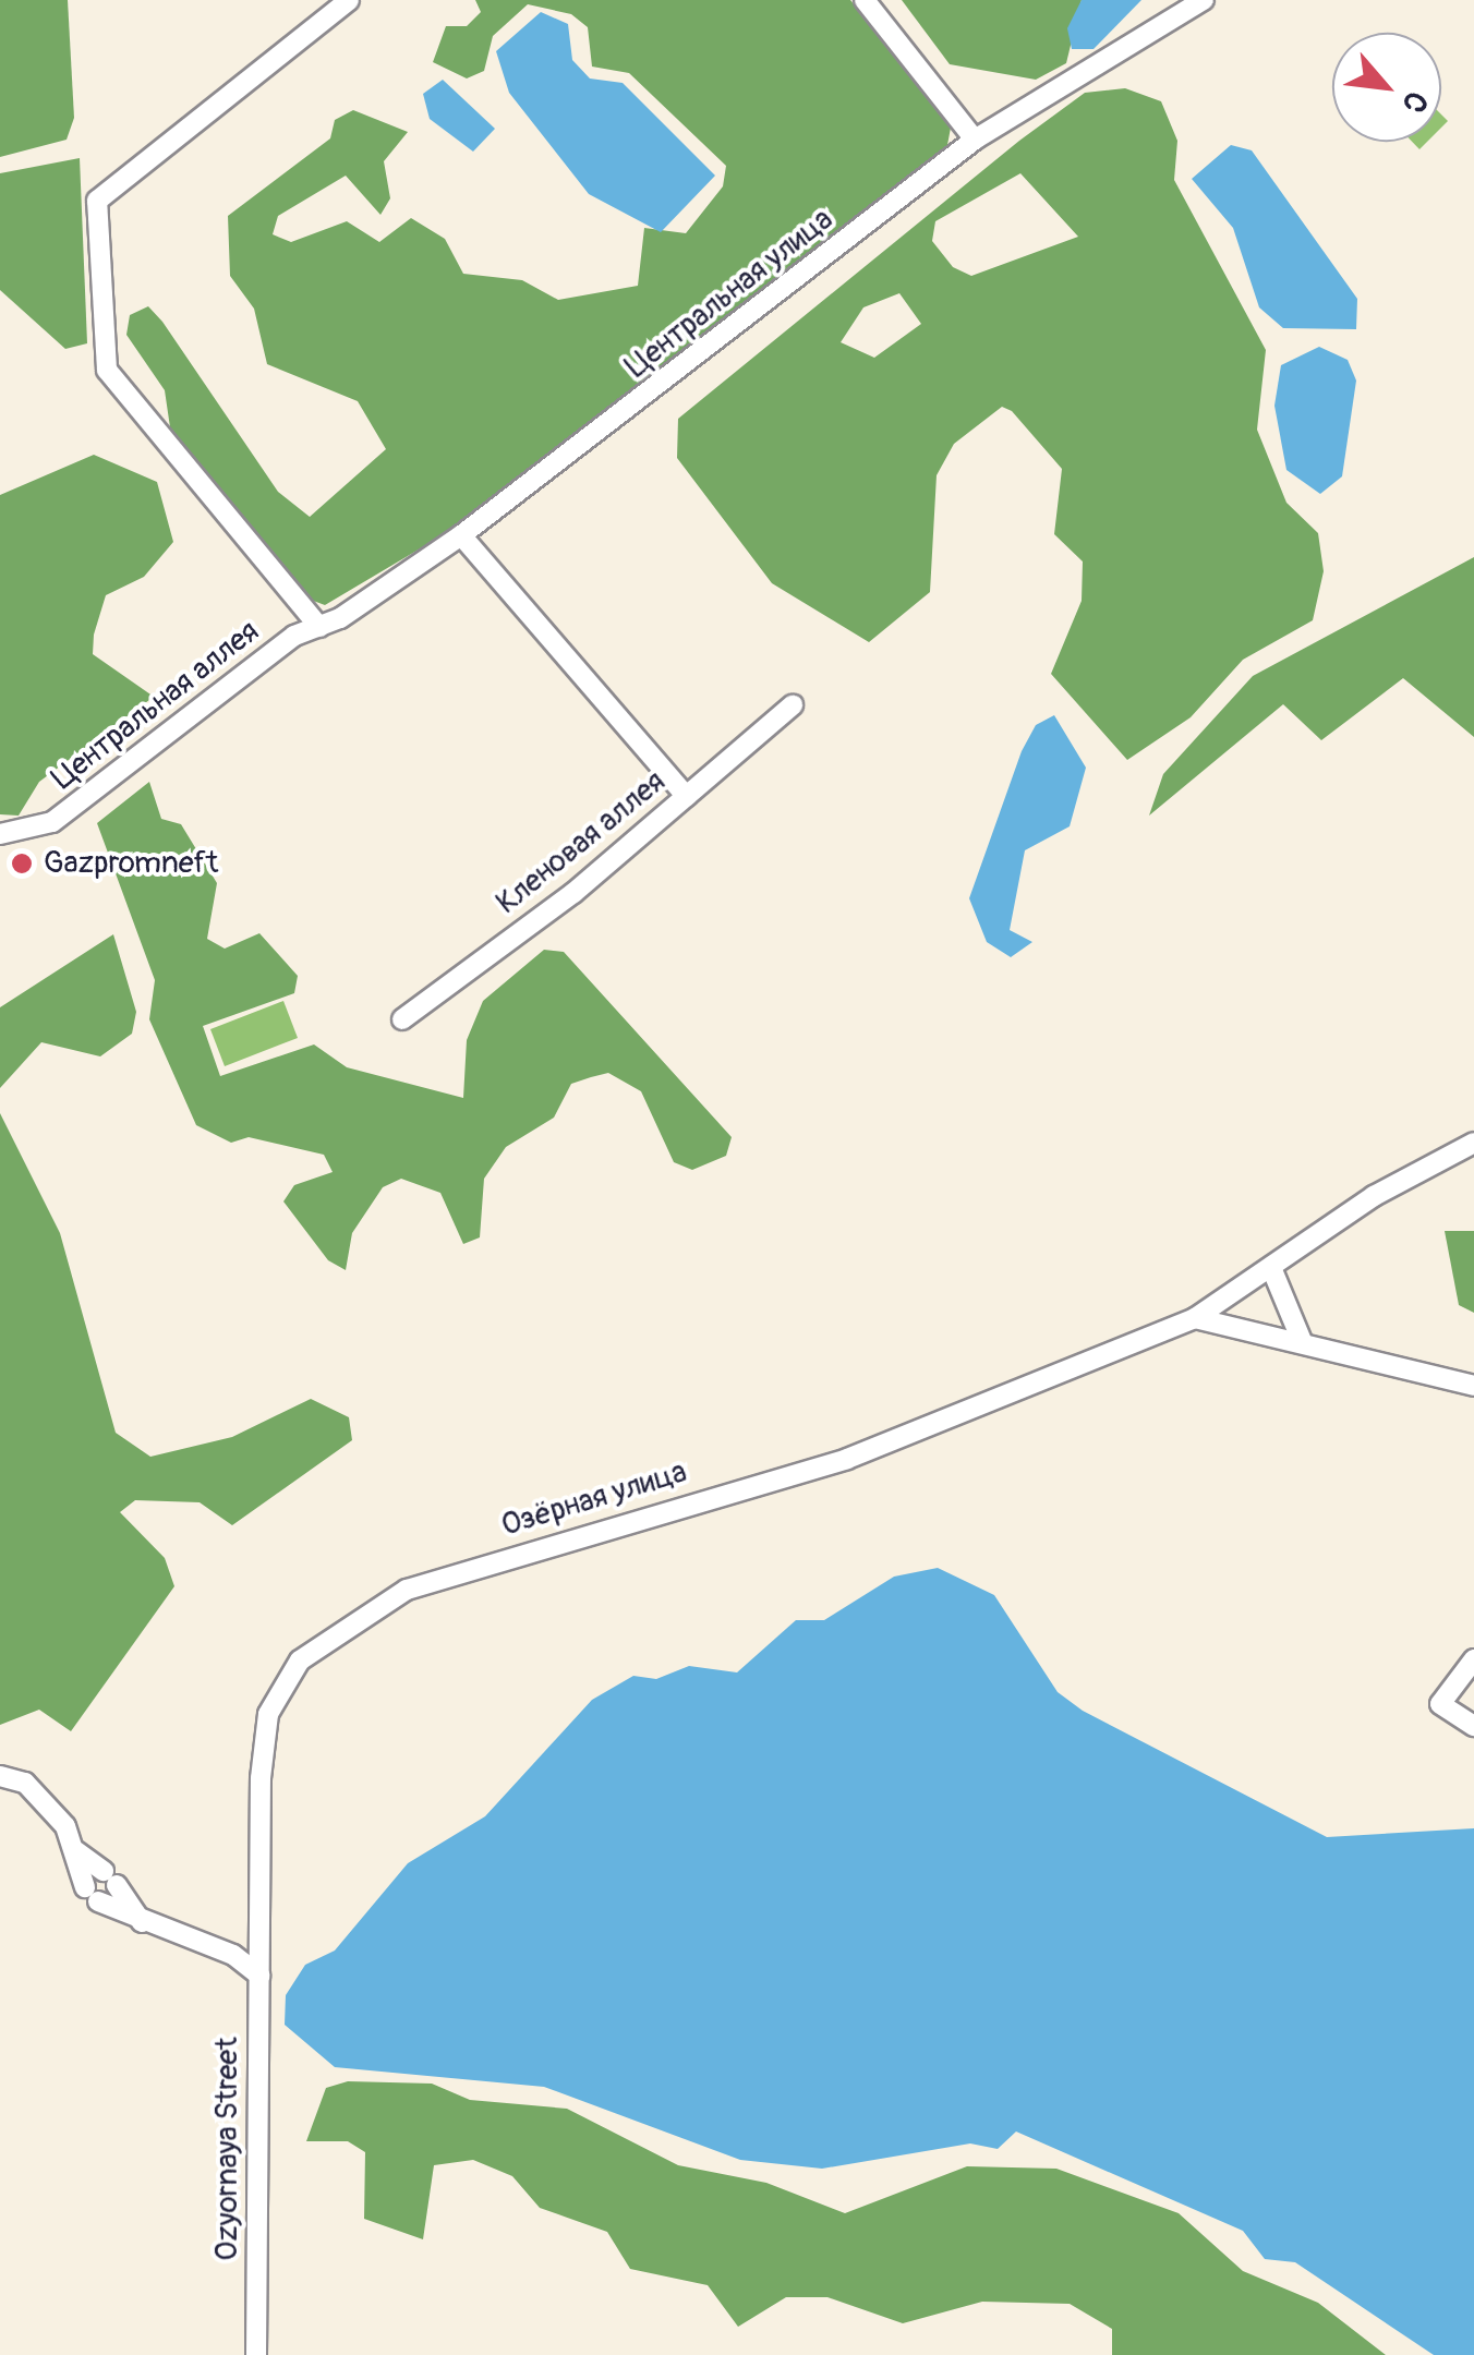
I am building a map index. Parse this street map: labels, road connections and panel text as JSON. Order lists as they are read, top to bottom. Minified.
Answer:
{"streets":{"street":["Центральная улица","Центральная аллея","Кленовая аллея","Озёрная улица","Ozyornaya Street"]},"crossings":[["Центральная улица","Центральная аллея"],["Озёрная улица","Ozyornaya Street"]],"places":["Gazpromneft"],"north":"bottom right"}
